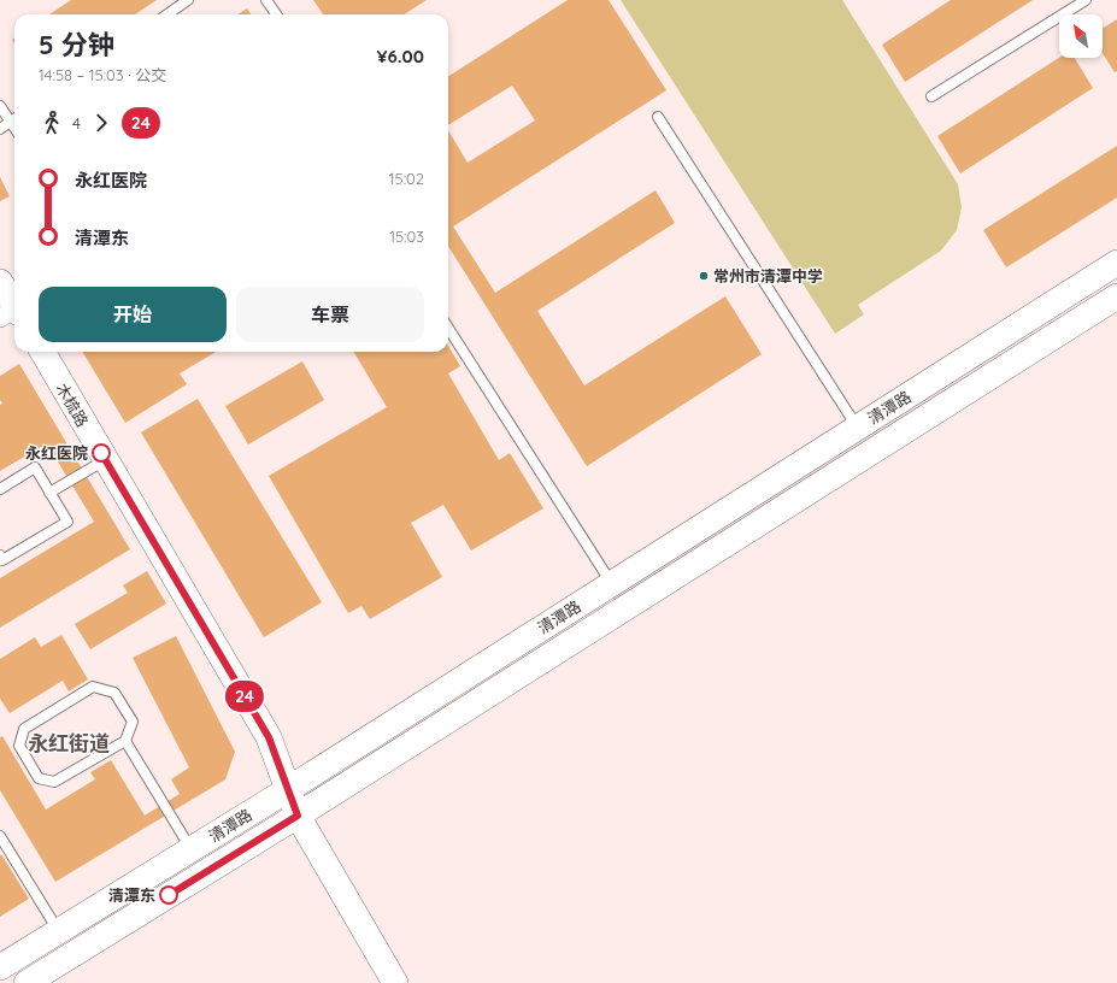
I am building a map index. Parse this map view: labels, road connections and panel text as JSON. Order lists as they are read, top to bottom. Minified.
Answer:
{"streets":{"main road":["木梳路","清潭路"]},"crossings":[["木梳路","清潭路"]],"districts":["永红街道"],"places":["常州市清潭中学","永红医院","清潭东"],"lines":["bus line 24"],"north":"top left","page":{"on_map":"24","heading":["5 分钟","14:58 – 15:03 · 公交","¥6.00"],"legs":["4","24"],"list":[{"name":"永红医院","value":"15:02"},{"name":"清潭东","value":"15:03"}],"buttons":["开始","车票"]}}
